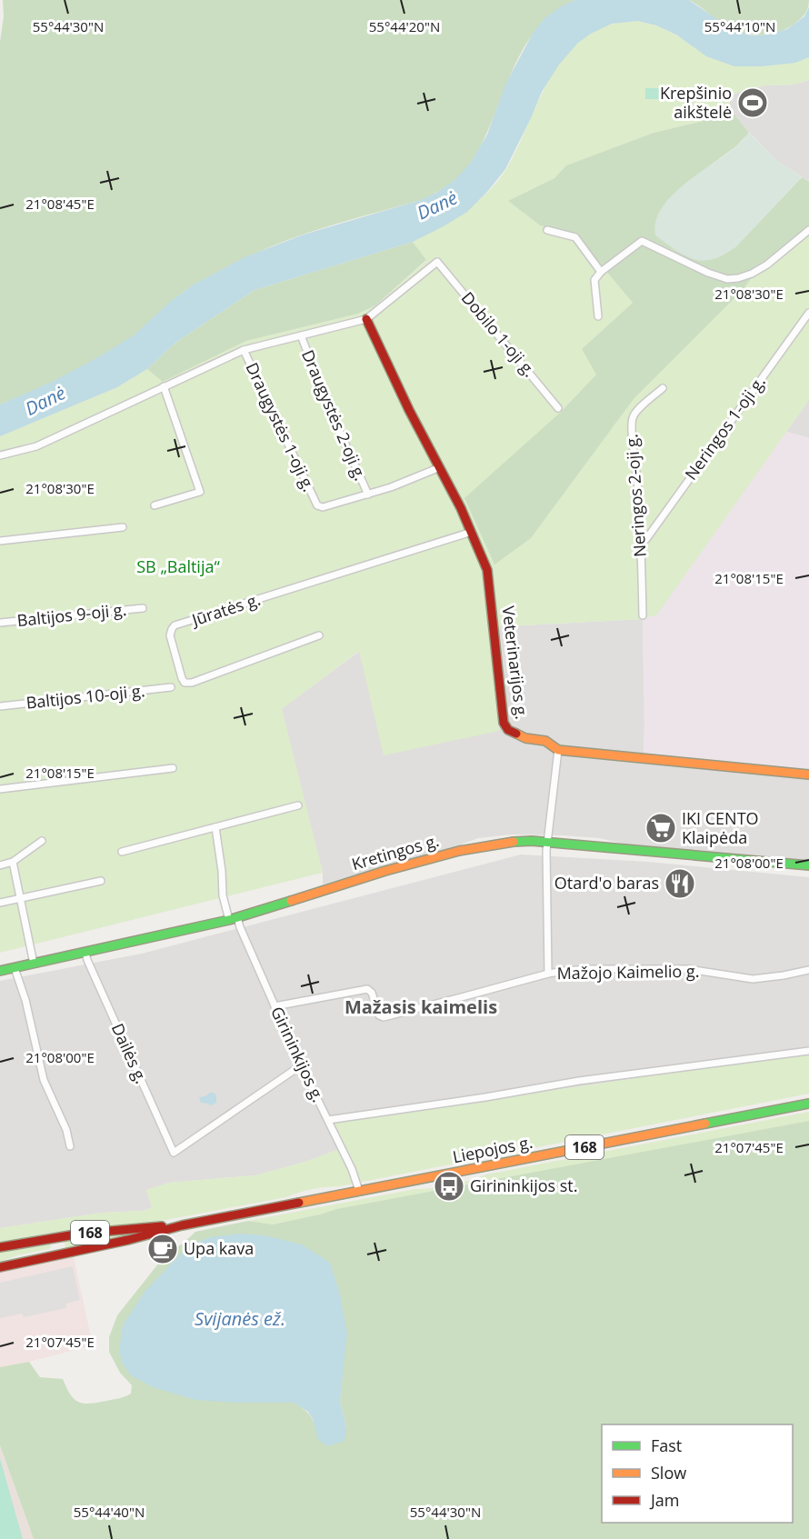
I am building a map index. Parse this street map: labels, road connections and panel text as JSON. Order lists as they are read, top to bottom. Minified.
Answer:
{"streets":{"street":["Dobilo 1-oji g.","Draugystės 2-oji g.","Draugystės 1-oji g.","Neringos 1-oji g.","Neringos 2-oji g.","Jūratės g.","Baltijos 9-oji g.","Veterinarijos g.","Baltijos 10-oji g.","Kretingos g.","Mažojo Kaimelio g.","Dailės g.","Girininkijos g.","168","Liepojos g."]},"crossings":[["Dobilo 1-oji g.","Veterinarijos g."],["Draugystės 2-oji g.","Draugystės 1-oji g."],["Draugystės 1-oji g.","Veterinarijos g."],["Neringos 1-oji g.","Neringos 2-oji g."],["Jūratės g.","Veterinarijos g."],["Kretingos g.","Dailės g."],["Kretingos g.","Girininkijos g."],["Mažojo Kaimelio g.","Girininkijos g."],["Dailės g.","Girininkijos g."],["Girininkijos g.","Liepojos g."]],"districts":["Mažasis kaimelis"],"water":["Danė","Svijanės ež."],"parks":["SB „Baltija“"],"places":{"sports":["Krepšinio aikštelė"],"supermarket":["IKI CENTO Klaipėda"],"restaurant":["Otard'o baras"],"bus stop":["Girininkijos st."],"cafe":["Upa kava"]},"legend":["Fast","Slow","Jam"],"coordinates":["55°44'30\"N","55°44'20\"N","55°44'10\"N","21°08'45\"E","21°08'30\"E","21°08'15\"E","21°08'00\"E","21°07'45\"E","55°44'40\"N"]}
